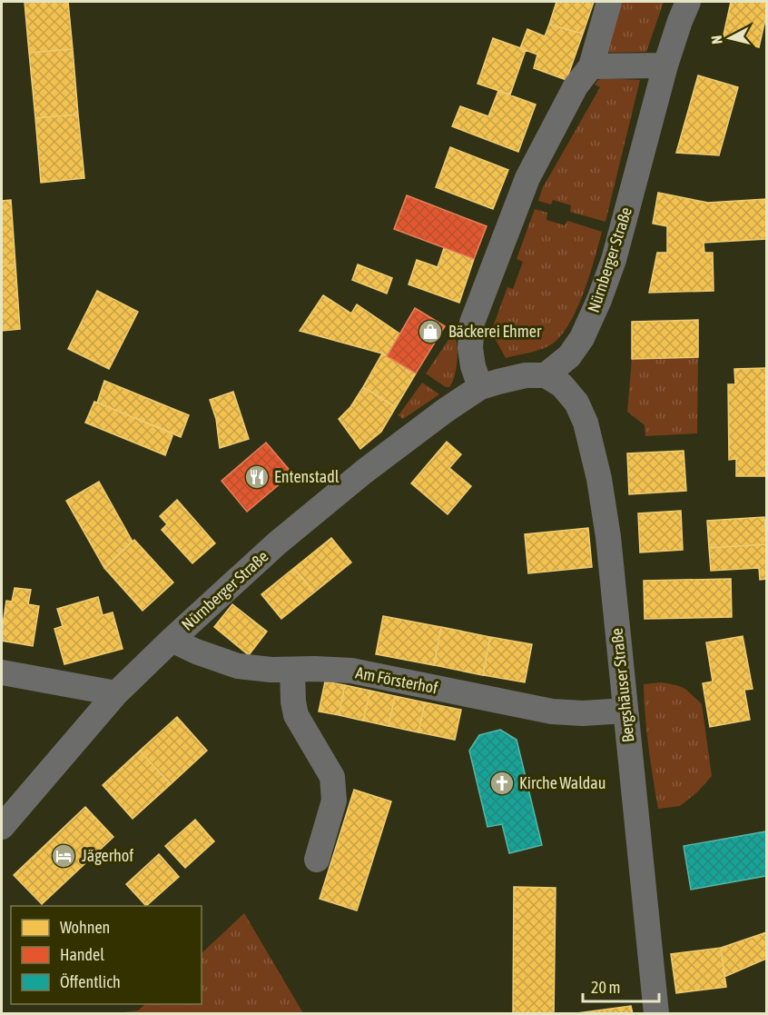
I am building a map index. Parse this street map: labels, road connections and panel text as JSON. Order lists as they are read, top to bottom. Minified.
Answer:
{"streets":{"street":["Nürnberger Straße","Am Försterhof","Bergshäuser Straße"]},"crossings":[["Nürnberger Straße","Am Försterhof"],["Nürnberger Straße","Bergshäuser Straße"],["Am Försterhof","Bergshäuser Straße"]],"places":{"shop":["Bäckerei Ehmer"],"restaurant":["Entenstadl"],"church":["Kirche Waldau"],"hotel":["Jägerhof"]},"legend":["Wohnen","Handel","Öffentlich"],"scale_bar":"20 m","north":"left"}
